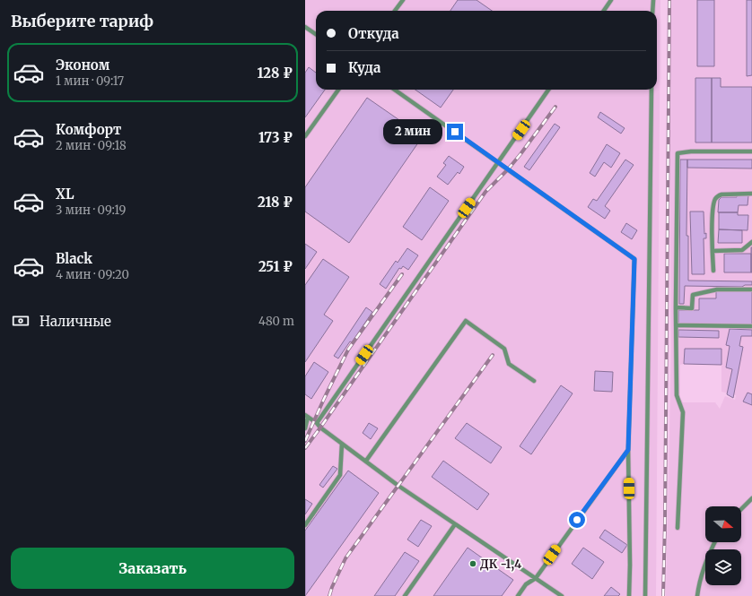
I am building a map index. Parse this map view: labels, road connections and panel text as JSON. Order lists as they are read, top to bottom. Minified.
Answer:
{"places":["ДК -1,4"],"north":"right","page":{"heading":"Выберите тариф","banner":["Откуда","Куда"],"list":[{"name":"Эконом","note":"1 мин · 09:17","value":"128 ₽"},{"name":"Комфорт","note":"2 мин · 09:18","value":"173 ₽"},{"name":"XL","note":"3 мин · 09:19","value":"218 ₽"},{"name":"Black","note":"4 мин · 09:20","value":"251 ₽"}],"bubble":"2 мин","pay":["Наличные","480 m"],"buttons":"Заказать"}}
